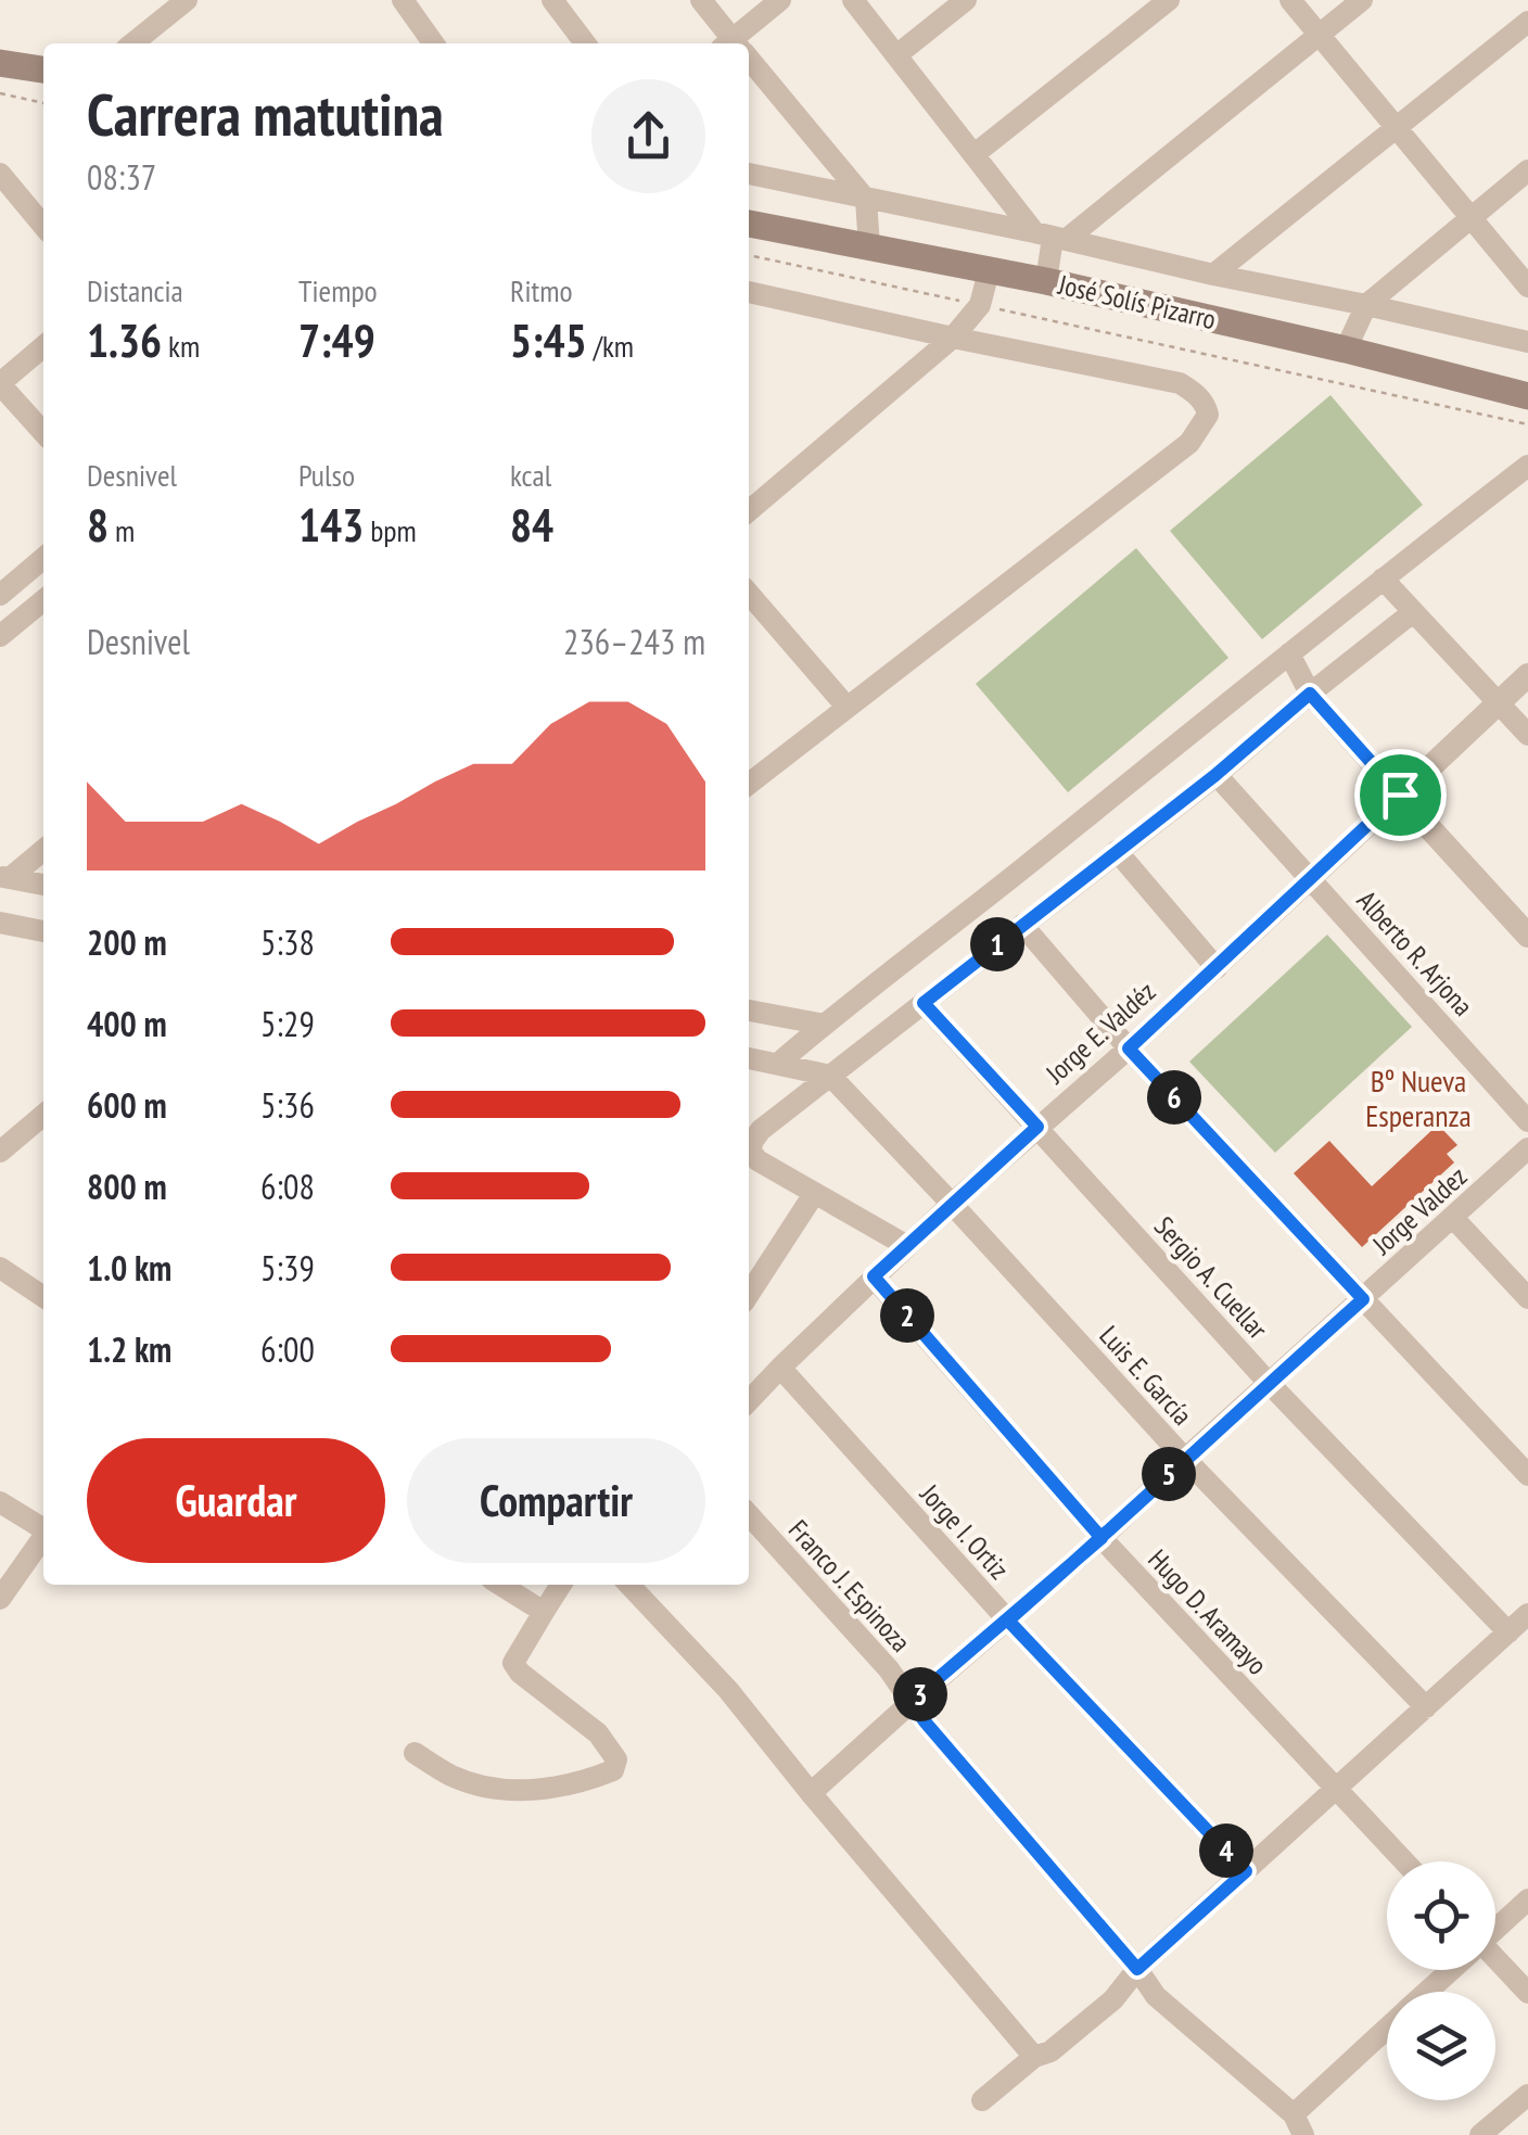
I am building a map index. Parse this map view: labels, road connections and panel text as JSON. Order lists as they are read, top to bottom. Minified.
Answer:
{"streets":{"main road":["José Solís Pizarro"],"street":["Alberto R. Arjona","Jorge E. Valdéz","Jorge Valdez","Sergio A. Cuellar","Luis E. García","Jorge I. Ortiz","Franco J. Espinoza","Hugo D. Aramayo"]},"crossings":[["Alberto R. Arjona","Jorge E. Valdéz"],["Jorge E. Valdéz","Sergio A. Cuellar"],["Jorge E. Valdéz","Luis E. García"],["Jorge E. Valdéz","Jorge I. Ortiz"],["Jorge E. Valdéz","Hugo D. Aramayo"],["Jorge Valdez","Sergio A. Cuellar"],["Jorge Valdez","Luis E. García"],["Jorge Valdez","Jorge I. Ortiz"],["Jorge Valdez","Franco J. Espinoza"],["Jorge Valdez","Hugo D. Aramayo"]],"districts":["Bº Nueva Esperanza"],"page":{"heading":["Carrera matutina","08:37"],"stats":[["Distancia","1.36 km"],["Tiempo","7:49"],["Ritmo","5:45 /km"],["Desnivel","8 m"],["Pulso","143 bpm"],["kcal","84"]],"chart":["Desnivel","236–243 m"],"list":[{"name":"200 m","note":"5:38"},{"name":"400 m","note":"5:29"},{"name":"600 m","note":"5:36"},{"name":"800 m","note":"6:08"},{"name":"1.0 km","note":"5:39"},{"name":"1.2 km","note":"6:00"}],"pins":["1","6","2","5","3","4"],"buttons":["Guardar","Compartir"]}}
